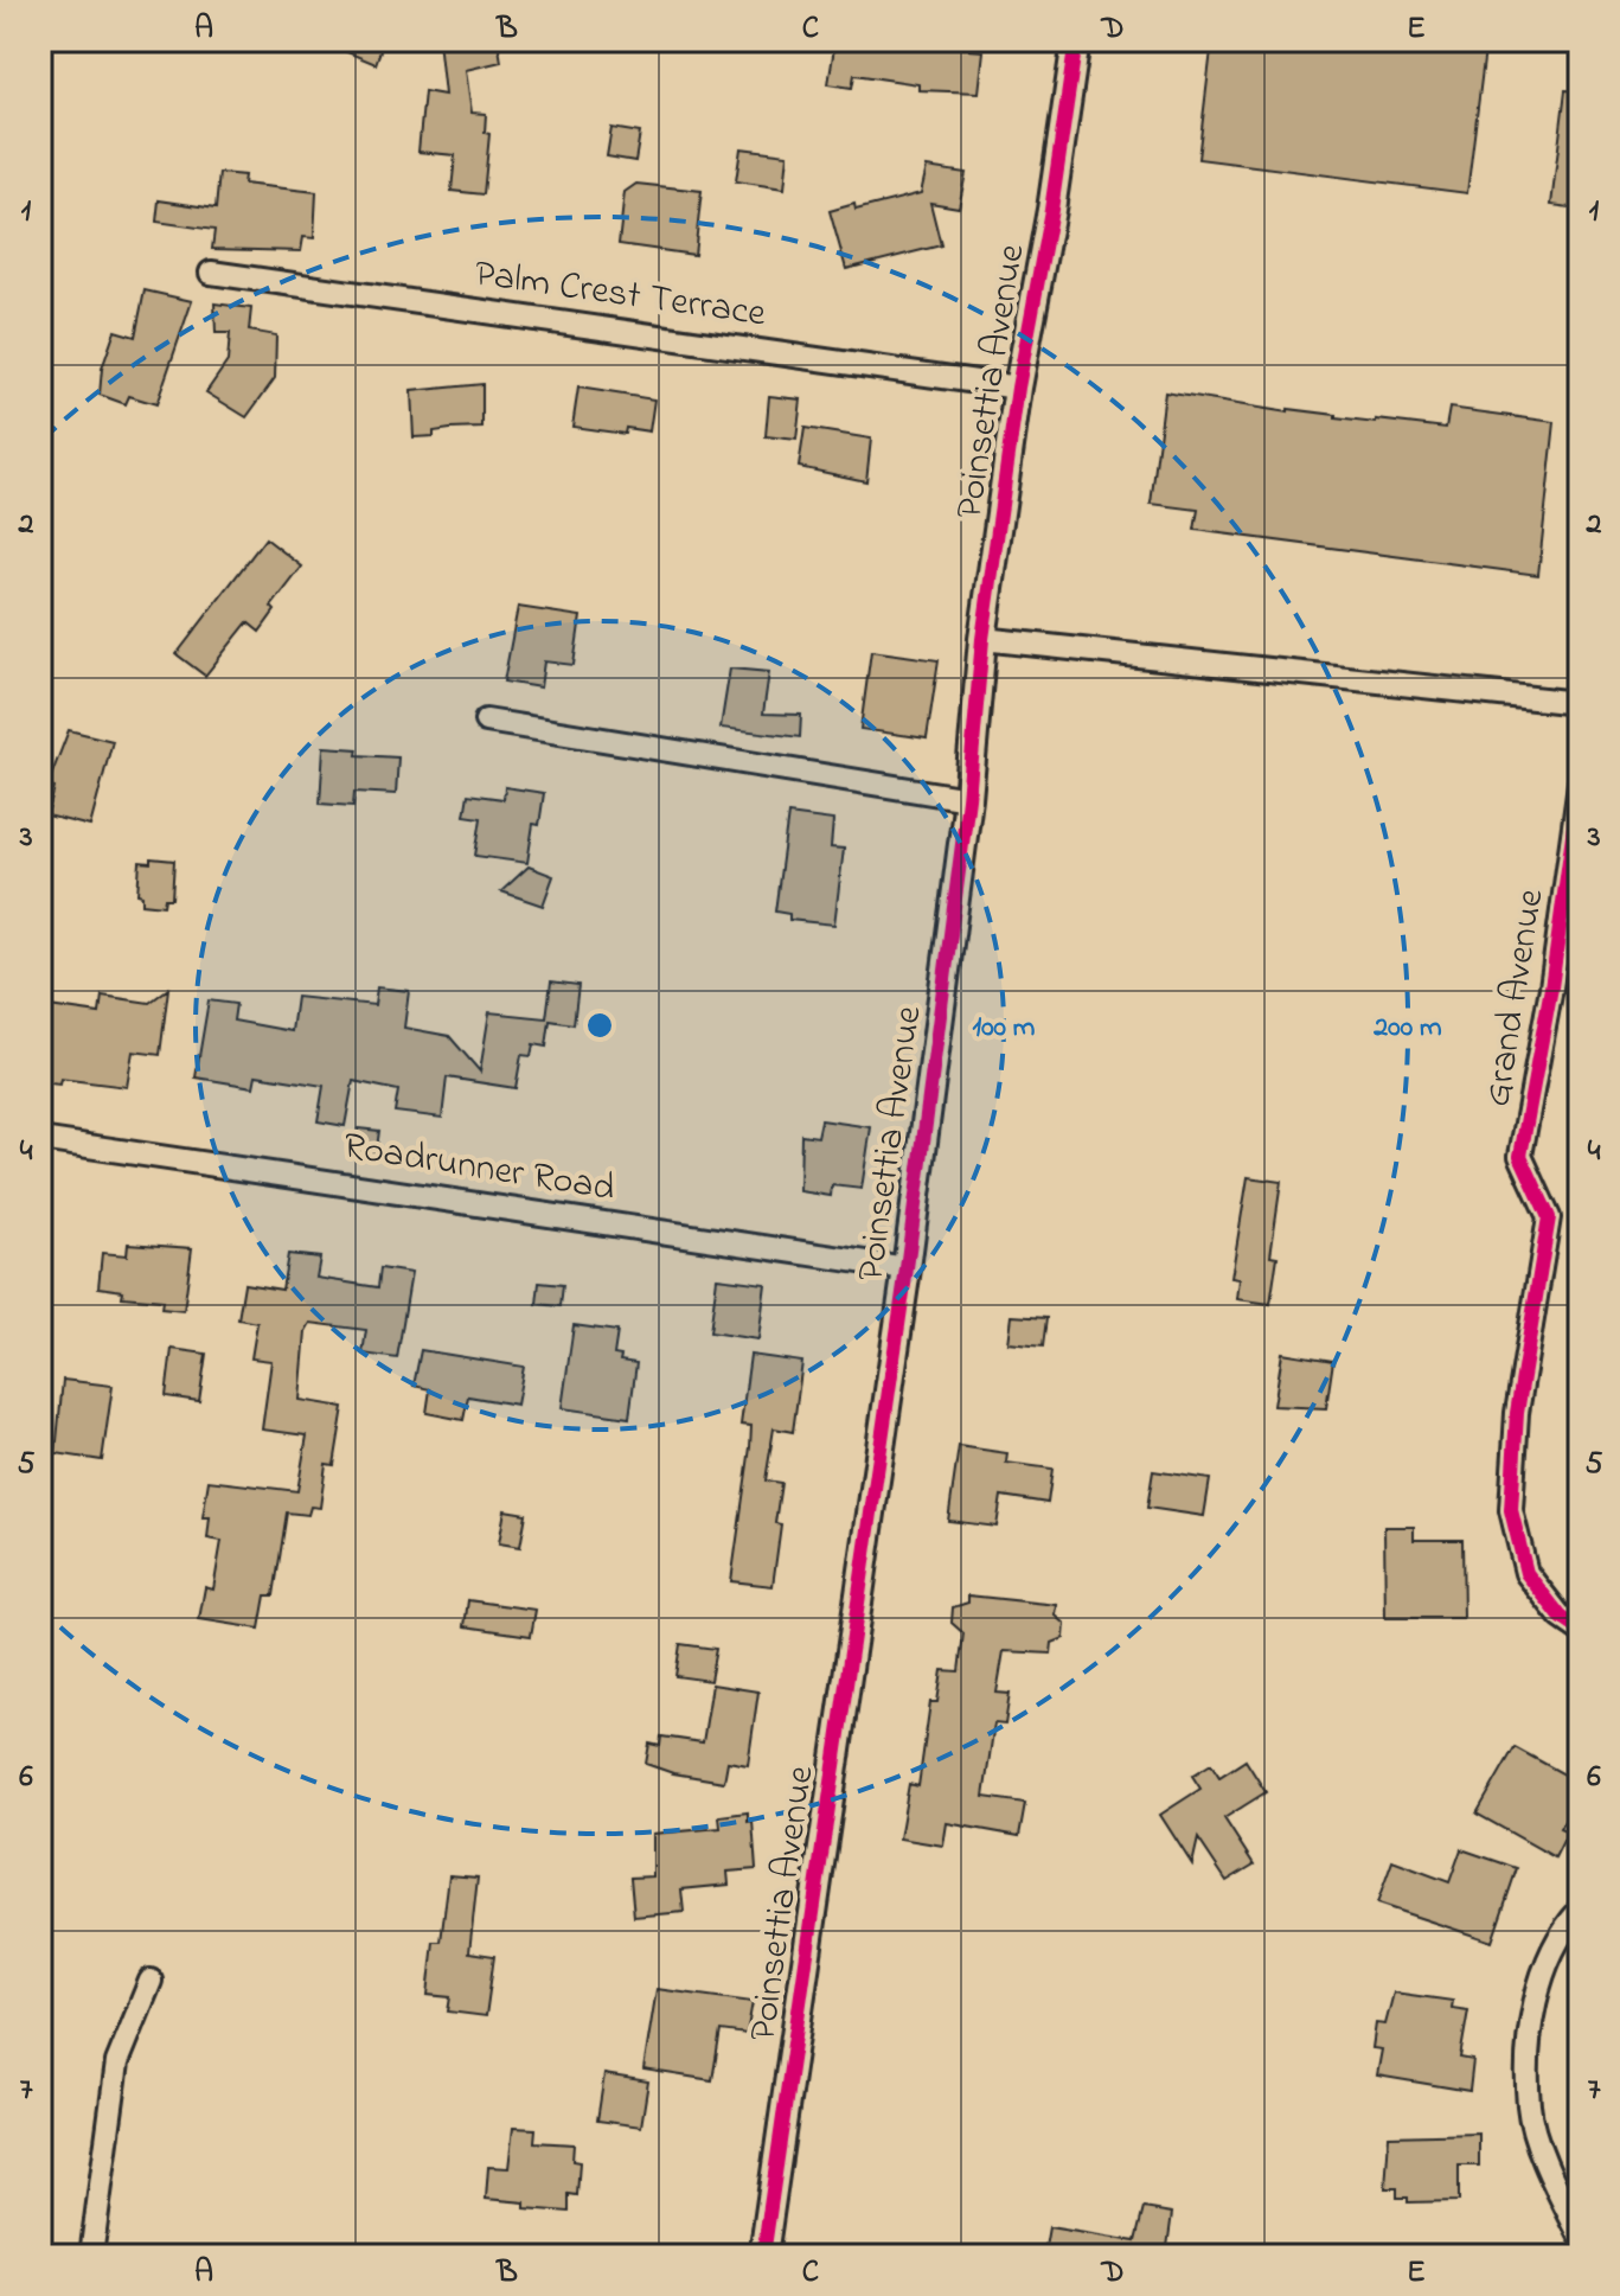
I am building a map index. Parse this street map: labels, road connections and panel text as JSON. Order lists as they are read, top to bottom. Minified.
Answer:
{"streets":{"street":["Palm Crest Terrace","Poinsettia Avenue","Grand Avenue","Roadrunner Road"]},"crossings":[["Palm Crest Terrace","Poinsettia Avenue"],["Poinsettia Avenue","Roadrunner Road"]],"grid":{"columns":["A","B","C","D","E"],"rows":["1","2","3","4","5","6","7"]},"rings":["100 m","200 m"]}
